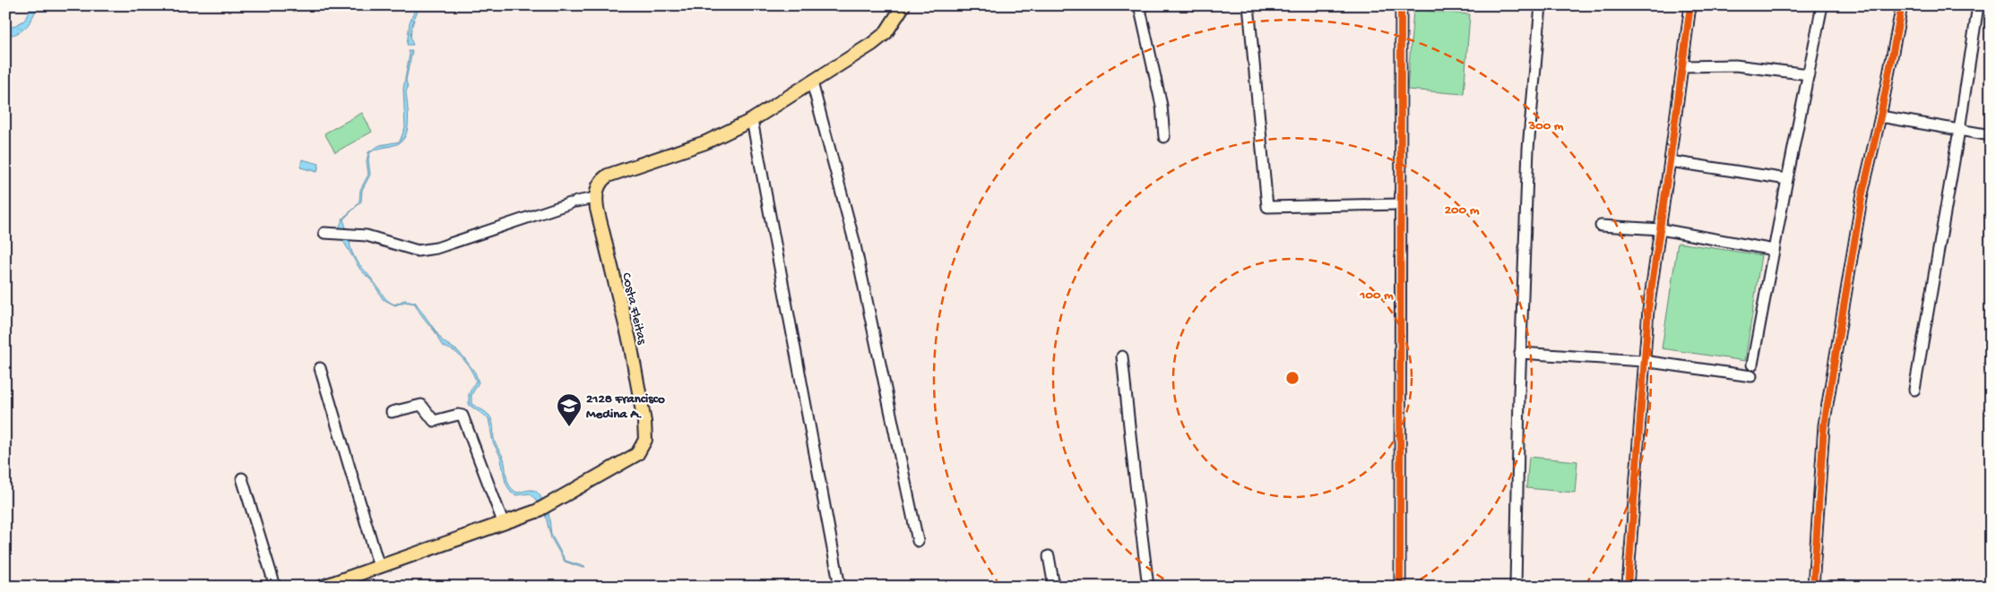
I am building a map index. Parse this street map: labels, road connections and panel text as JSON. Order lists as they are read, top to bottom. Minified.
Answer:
{"streets":{"main road":["Costa Fleitas"]},"places":{"school or university":["2128 Francisco Medina A."]},"rings":["300 m","200 m","100 m"]}
